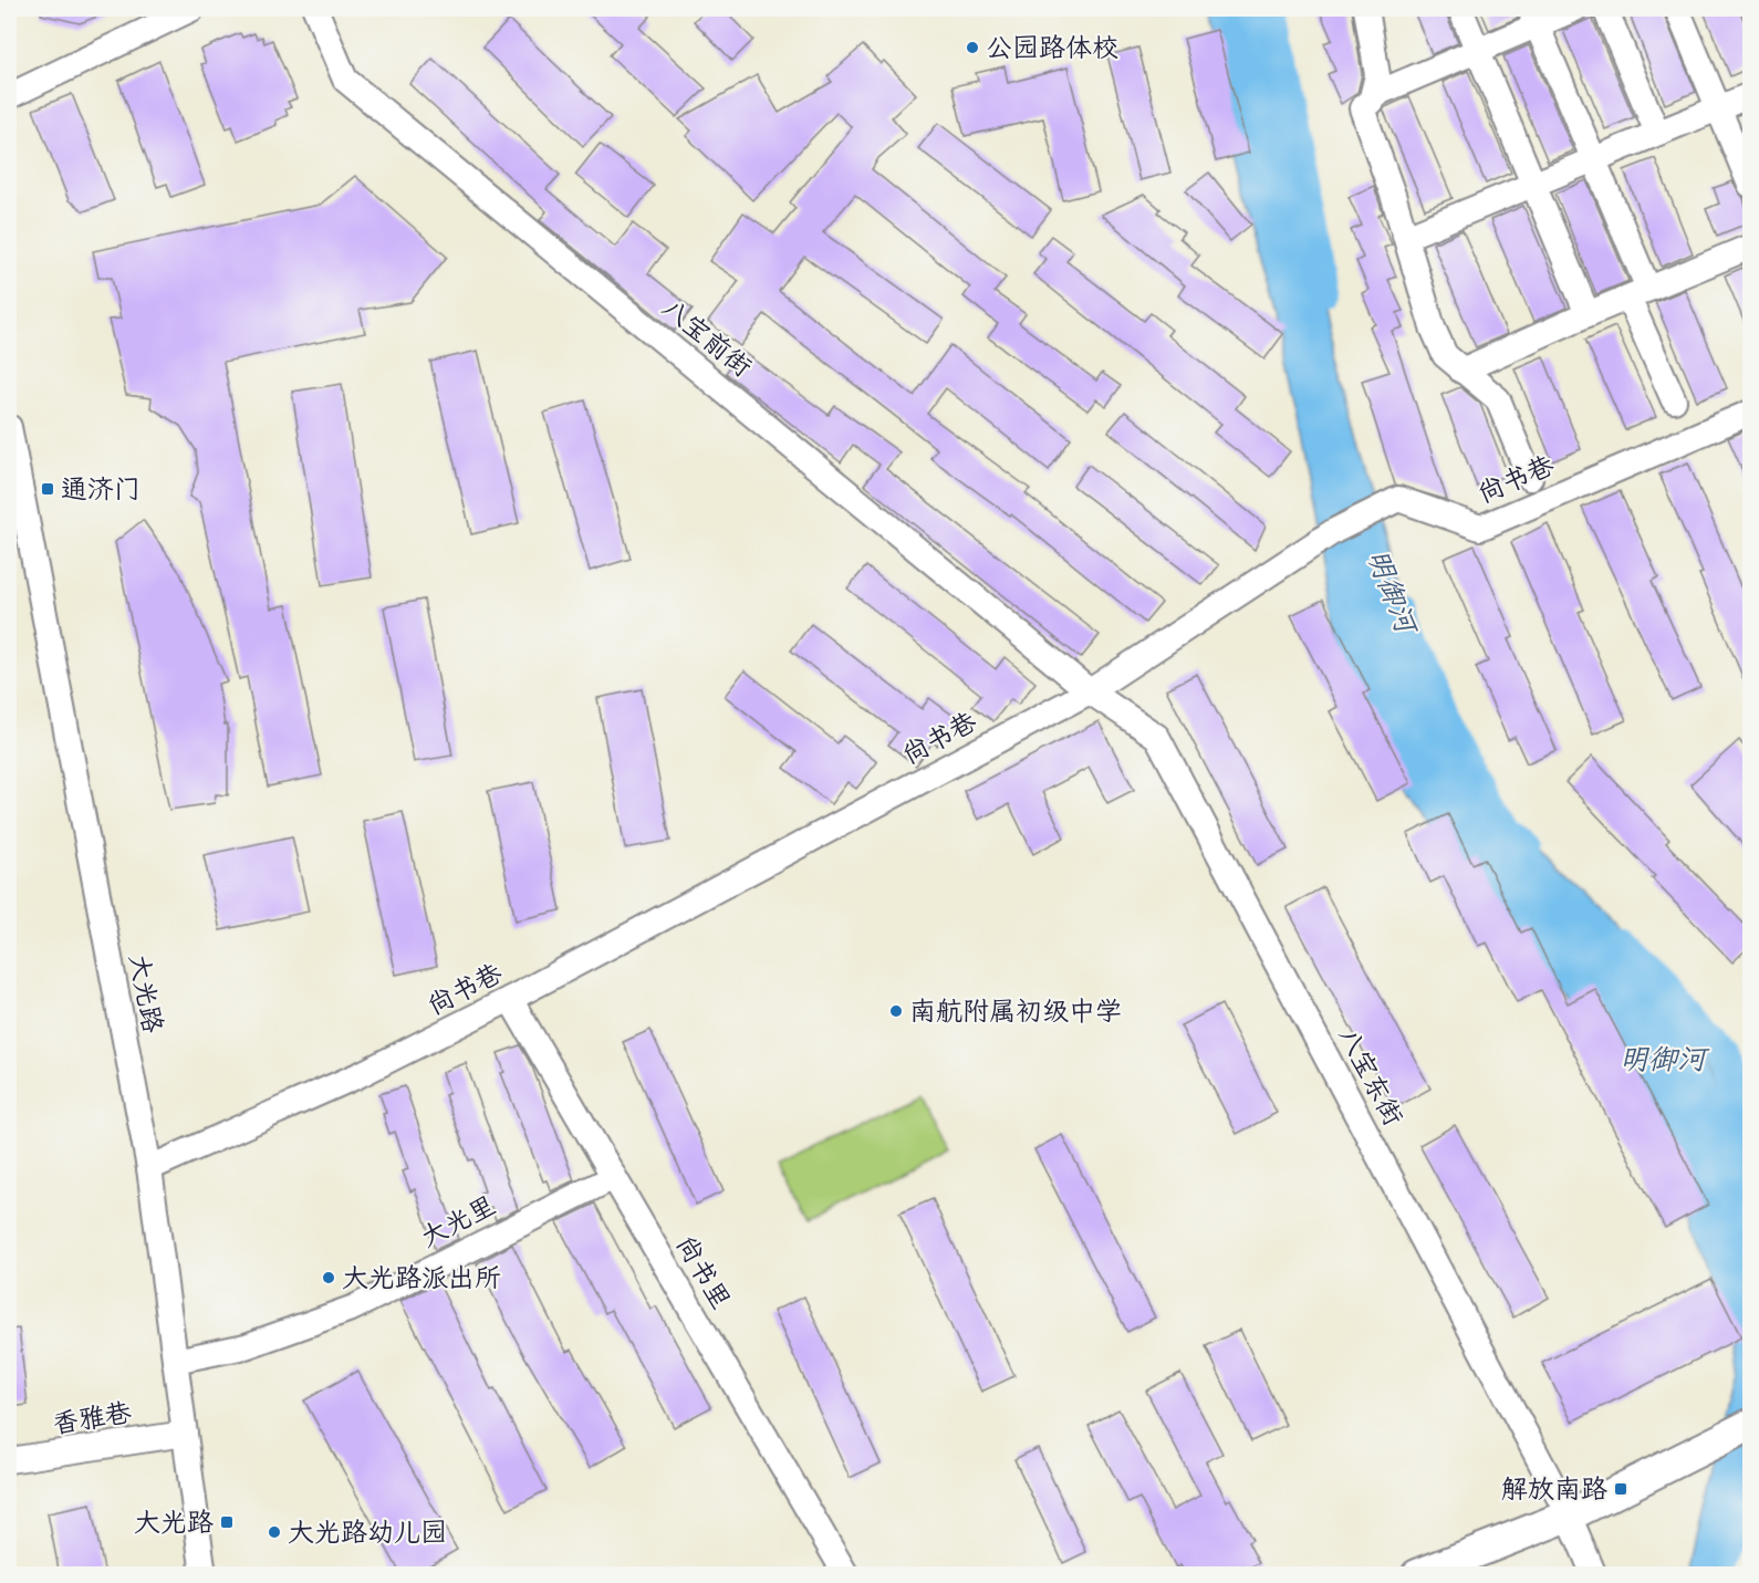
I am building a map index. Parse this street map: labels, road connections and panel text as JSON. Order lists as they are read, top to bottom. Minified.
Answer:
{"streets":{"street":["八宝前街","尚书巷","大光路","八宝东街","大光里","尚书里","香雅巷"]},"crossings":[["八宝前街","尚书巷"],["八宝前街","八宝东街"],["尚书巷","大光路"],["尚书巷","八宝东街"],["尚书巷","尚书里"],["大光路","大光里"],["大光路","香雅巷"],["大光里","尚书里"]],"water":["明御河"],"places":{"other":["公园路体校","南航附属初级中学","大光路派出所","大光路幼儿园"],"transit":["通济门","解放南路","大光路"]}}
